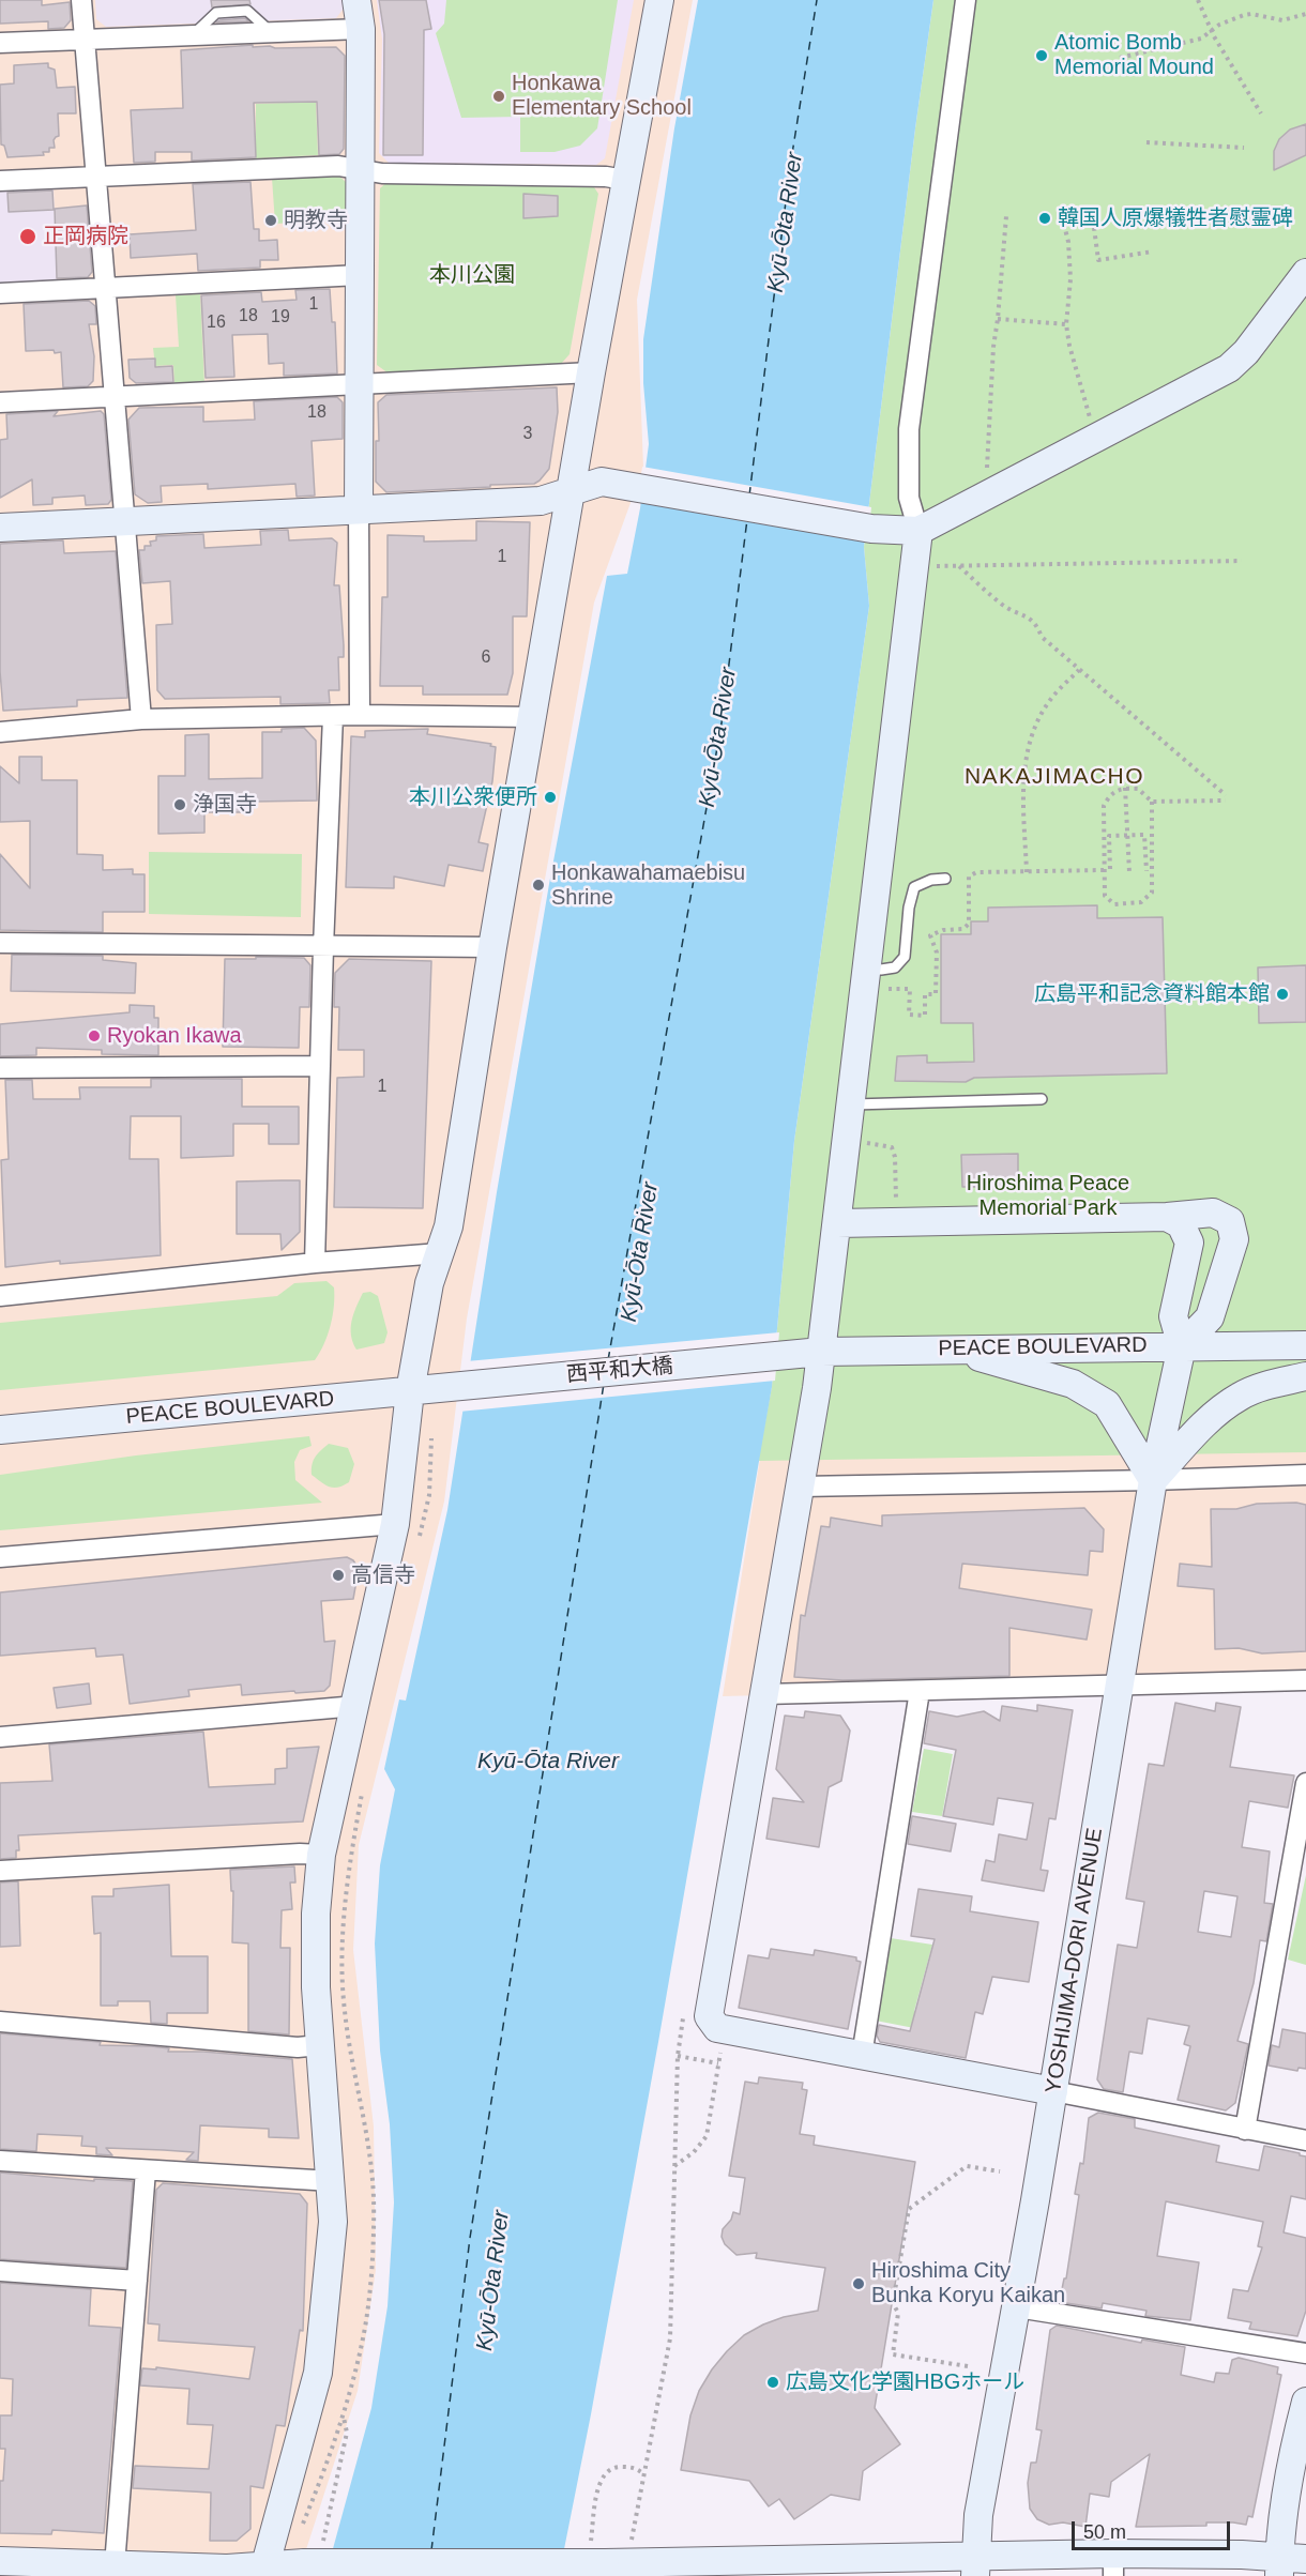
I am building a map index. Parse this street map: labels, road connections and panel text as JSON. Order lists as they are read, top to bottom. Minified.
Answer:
{"streets":{"street":["PEACE BOULEVARD","西平和大橋","YOSHIJIMA-DORI AVENUE"]},"crossings":[["PEACE BOULEVARD","西平和大橋"],["PEACE BOULEVARD","YOSHIJIMA-DORI AVENUE"]],"districts":["NAKAJIMACHO"],"water":["Kyū-Ōta River"],"parks":["本川公園","Hiroshima Peace Memorial Park"],"places":["Atomic Bomb Memorial Mound","Honkawa Elementary School","韓国人原爆犠牲者慰霊碑","明教寺","正岡病院","本川公衆便所","浄国寺","Honkawahamaebisu Shrine","広島平和記念資料館本館","Ryokan Ikawa","高信寺","Hiroshima City Bunka Koryu Kaikan","広島文化学園HBGホール"],"house_numbers":["1","18","19","16","18","3","1","6","1"],"scale_bar":"50 m"}
